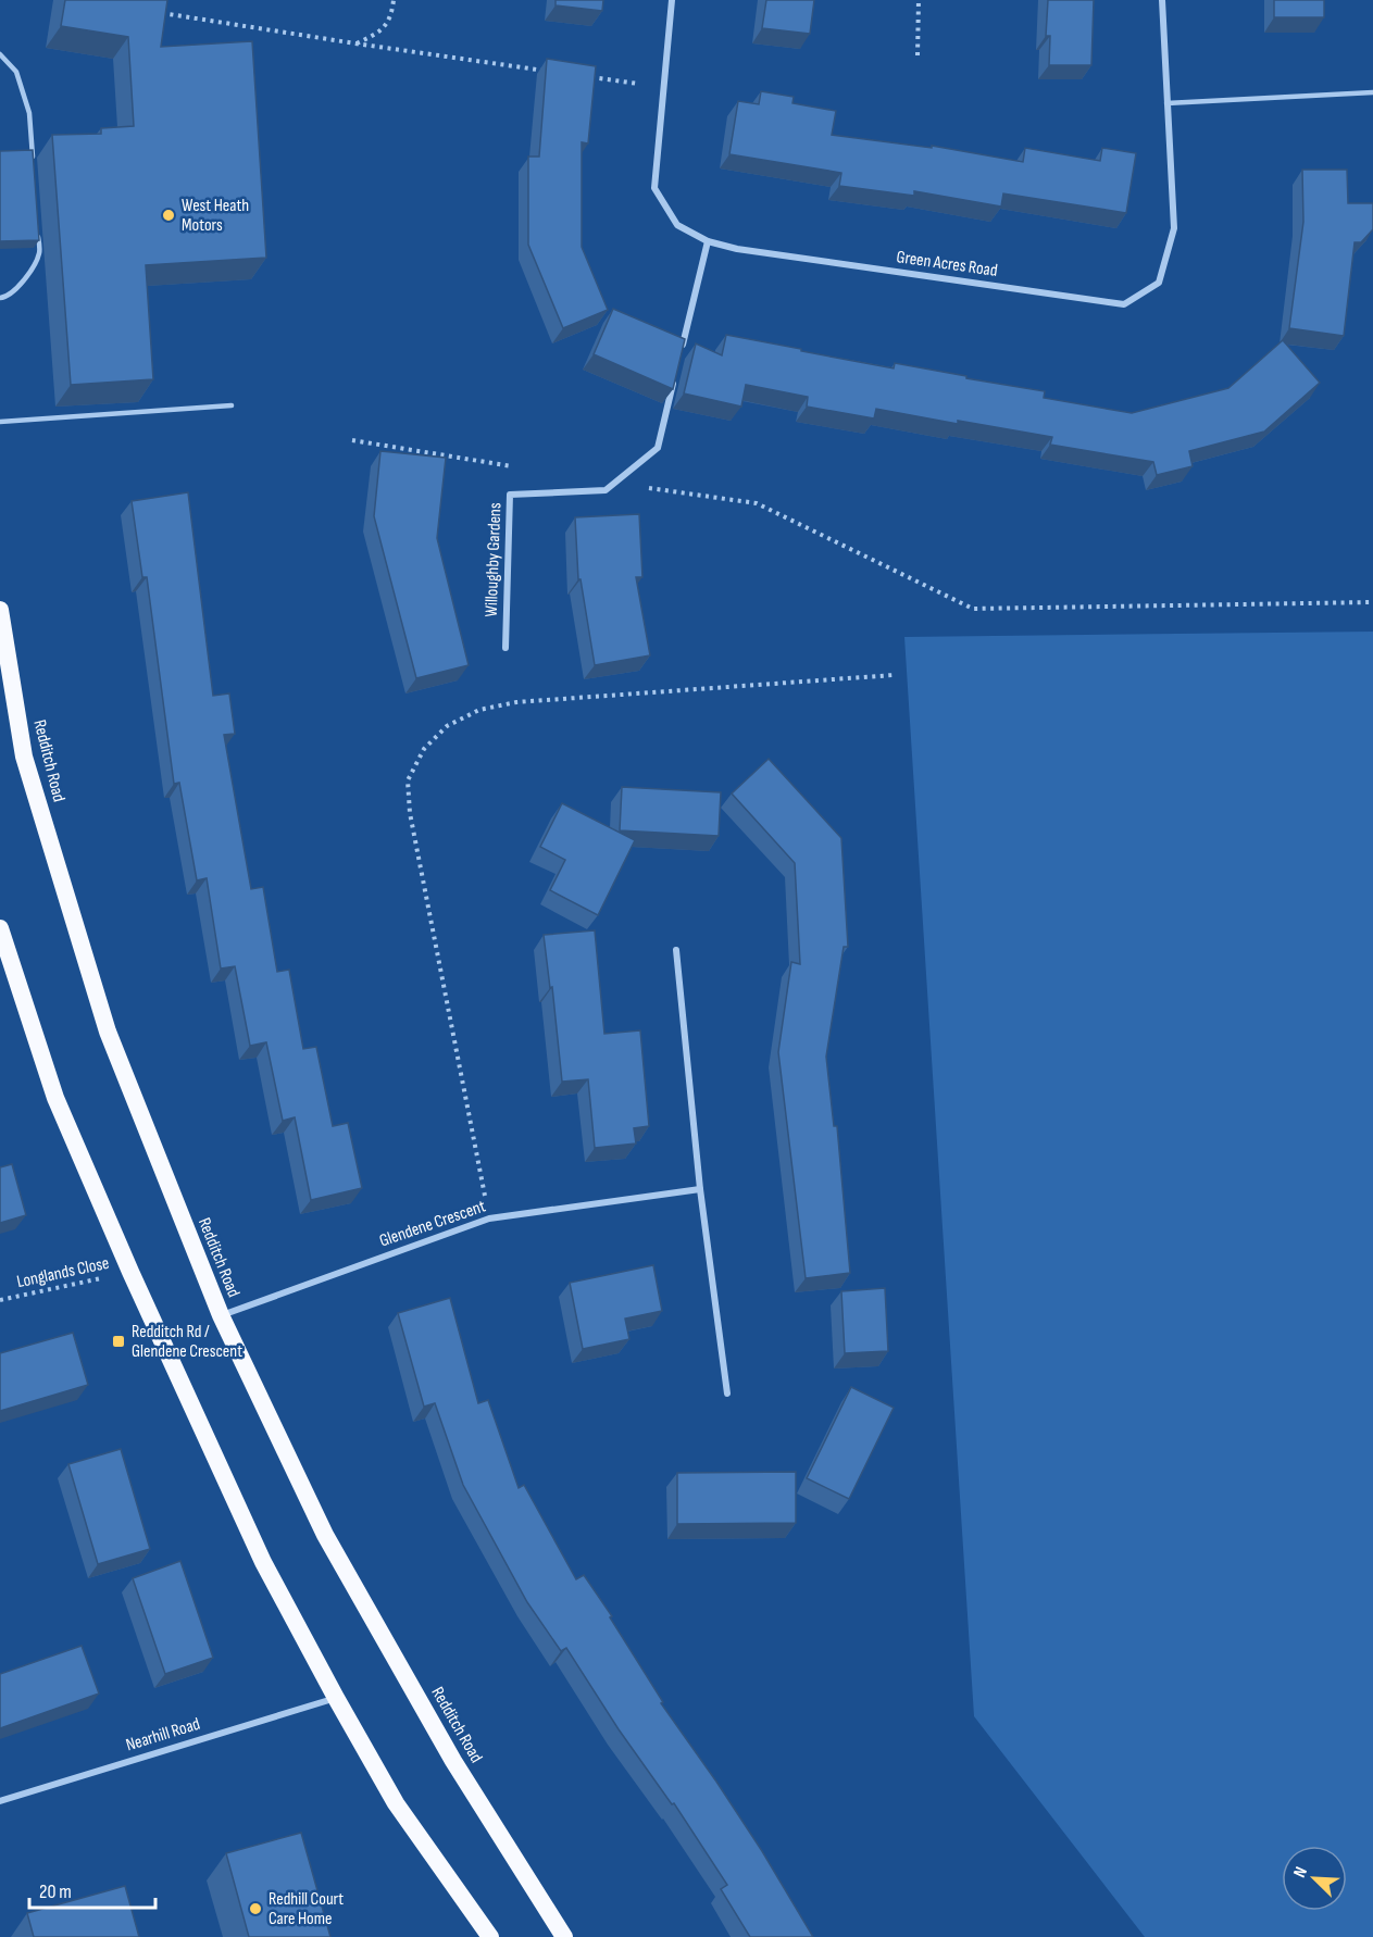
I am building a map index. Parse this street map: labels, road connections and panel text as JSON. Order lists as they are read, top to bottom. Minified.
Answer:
{"streets":{"highway":["Redditch Road"],"street":["Green Acres Road","Willoughby Gardens","Glendene Crescent","Nearhill Road"],"path":["Longlands Close"]},"crossings":[["Redditch Road","Glendene Crescent"]],"places":{"other":["West Heath Motors","Redhill Court Care Home"],"transit":["Redditch Rd / Glendene Crescent"]},"scale_bar":"20 m","north":"top left"}
